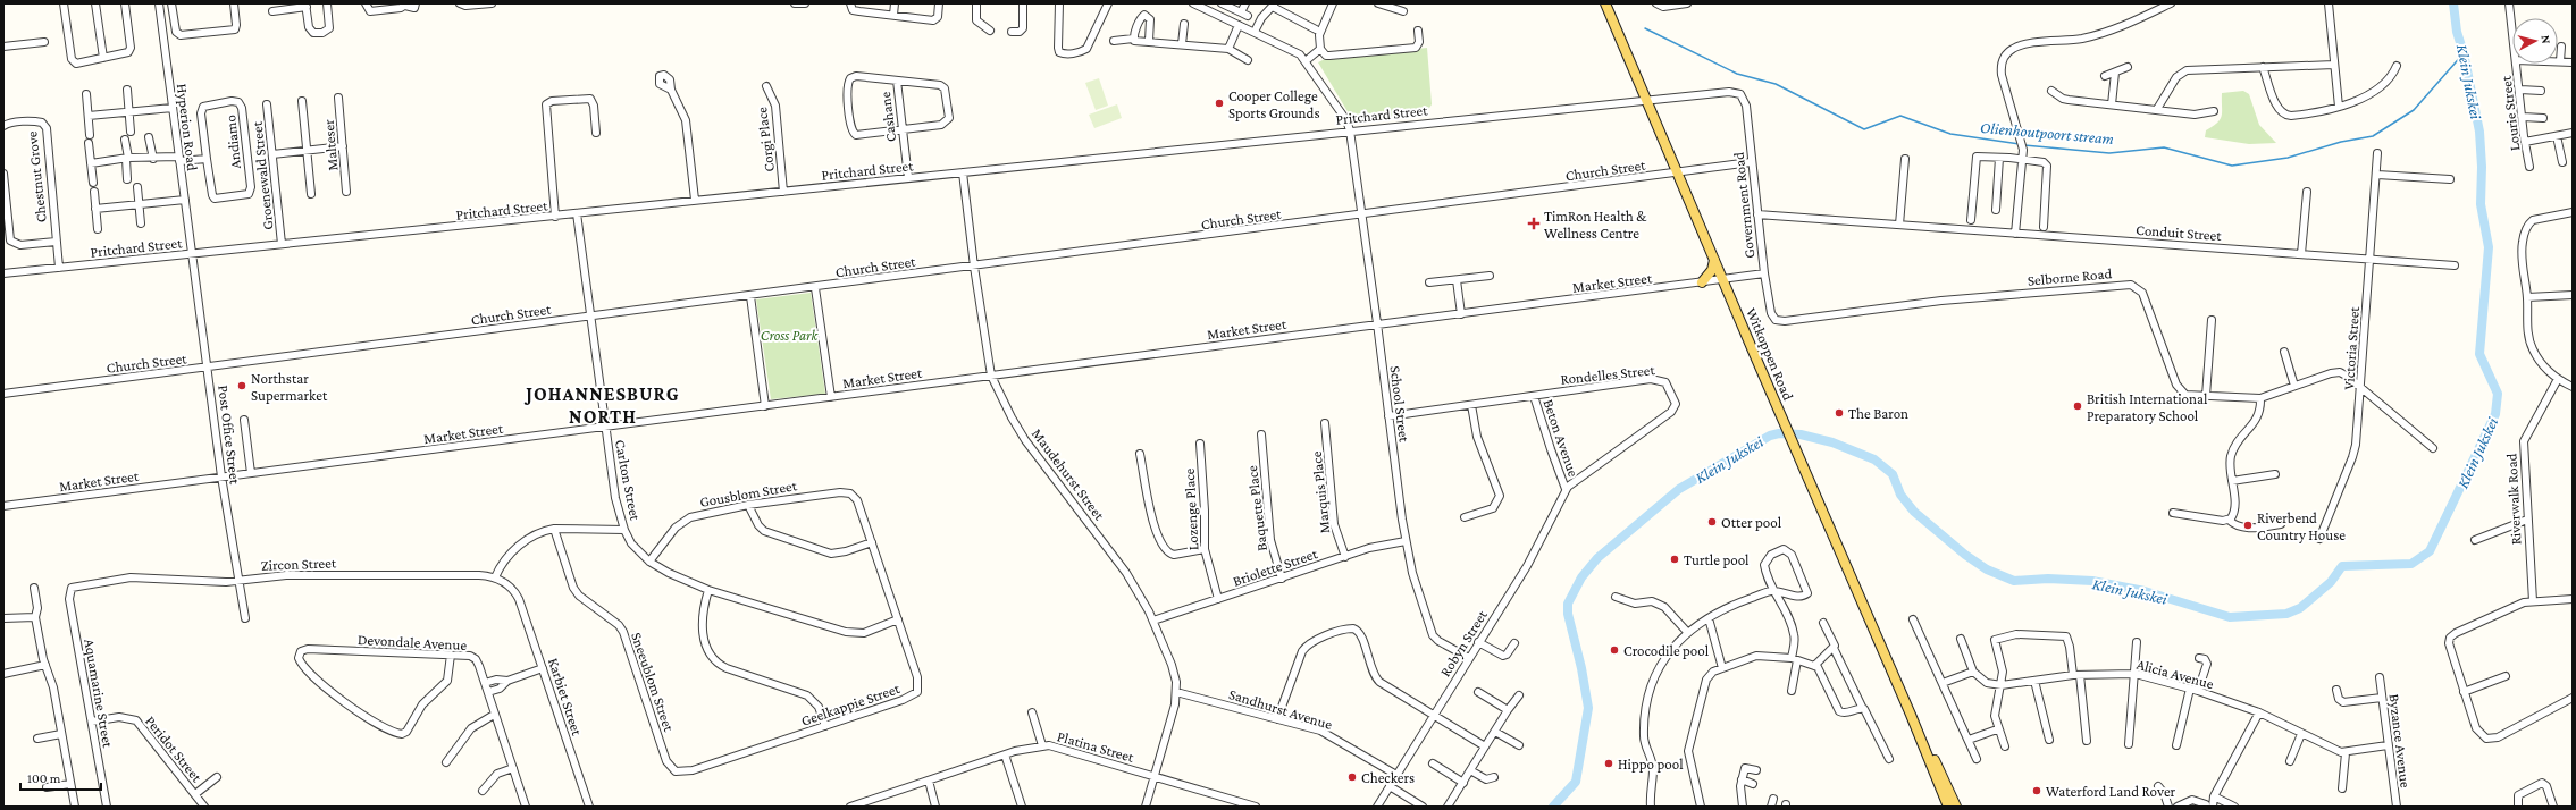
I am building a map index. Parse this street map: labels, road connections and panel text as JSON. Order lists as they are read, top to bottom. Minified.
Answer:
{"streets":{"main road":["Witkoppen Road"],"street":["Lourie Street","Pritchard Street","Cashane","Hyperion Road","Corgi Place","Andiamo","Malteser","Church Street","Groenewald Street","Chestnut Grove","Government Road","Conduit Street","Selborne Road","Market Street","Victoria Street","Rondelles Street","School Street","Post Office Street","Beton Avenue","Maudehurst Street","Carlton Street","Marquis Place","Gousblom Street","Riverwalk Road","Baquette Place","Lozenge Place","Zircon Street","Briolette Street","Devondale Avenue","Robyn Street","Alicia Avenue","Sneeublom Street","Aquamarine Street","Karbiet Street","Geelkappie Street","Sandhurst Avenue","Byzance Avenue","Platina Street","Peridot Street"]},"crossings":[["Pritchard Street","Cashane"],["Pritchard Street","Hyperion Road"],["Pritchard Street","Corgi Place"],["Pritchard Street","Groenewald Street"],["Pritchard Street","Chestnut Grove"],["Pritchard Street","Government Road"],["Pritchard Street","Witkoppen Road"],["Pritchard Street","School Street"],["Pritchard Street","Post Office Street"],["Pritchard Street","Maudehurst Street"],["Pritchard Street","Carlton Street"],["Hyperion Road","Andiamo"],["Hyperion Road","Post Office Street"],["Church Street","Government Road"],["Church Street","Witkoppen Road"],["Church Street","School Street"],["Church Street","Post Office Street"],["Church Street","Maudehurst Street"],["Church Street","Carlton Street"],["Government Road","Conduit Street"],["Government Road","Selborne Road"],["Government Road","Market Street"],["Conduit Street","Victoria Street"],["Selborne Road","Victoria Street"],["Market Street","Witkoppen Road"],["Market Street","School Street"],["Market Street","Post Office Street"],["Market Street","Maudehurst Street"],["Market Street","Carlton Street"],["Rondelles Street","School Street"],["Rondelles Street","Beton Avenue"],["Rondelles Street","Robyn Street"],["School Street","Briolette Street"],["School Street","Robyn Street"],["Post Office Street","Zircon Street"],["Beton Avenue","Robyn Street"],["Maudehurst Street","Briolette Street"],["Maudehurst Street","Sandhurst Avenue"],["Maudehurst Street","Platina Street"],["Carlton Street","Gousblom Street"],["Carlton Street","Geelkappie Street"],["Marquis Place","Briolette Street"],["Gousblom Street","Geelkappie Street"],["Baquette Place","Briolette Street"],["Lozenge Place","Briolette Street"],["Zircon Street","Aquamarine Street"],["Zircon Street","Karbiet Street"],["Robyn Street","Sandhurst Avenue"],["Sneeublom Street","Geelkappie Street"],["Aquamarine Street","Peridot Street"]],"districts":["JOHANNESBURG NORTH"],"water":["Klein Jukskei","Olienhoutpoort stream"],"parks":["Cross Park"],"places":{"other":["Cooper College Sports Grounds","Northstar Supermarket","British International Preparatory School","The Baron","Otter pool","Riverbend Country House","Turtle pool","Crocodile pool","Hippo pool","Checkers","Waterford Land Rover"],"health":["TimRon Health & Wellness Centre"]},"scale_bar":"100 m","north":"right"}
